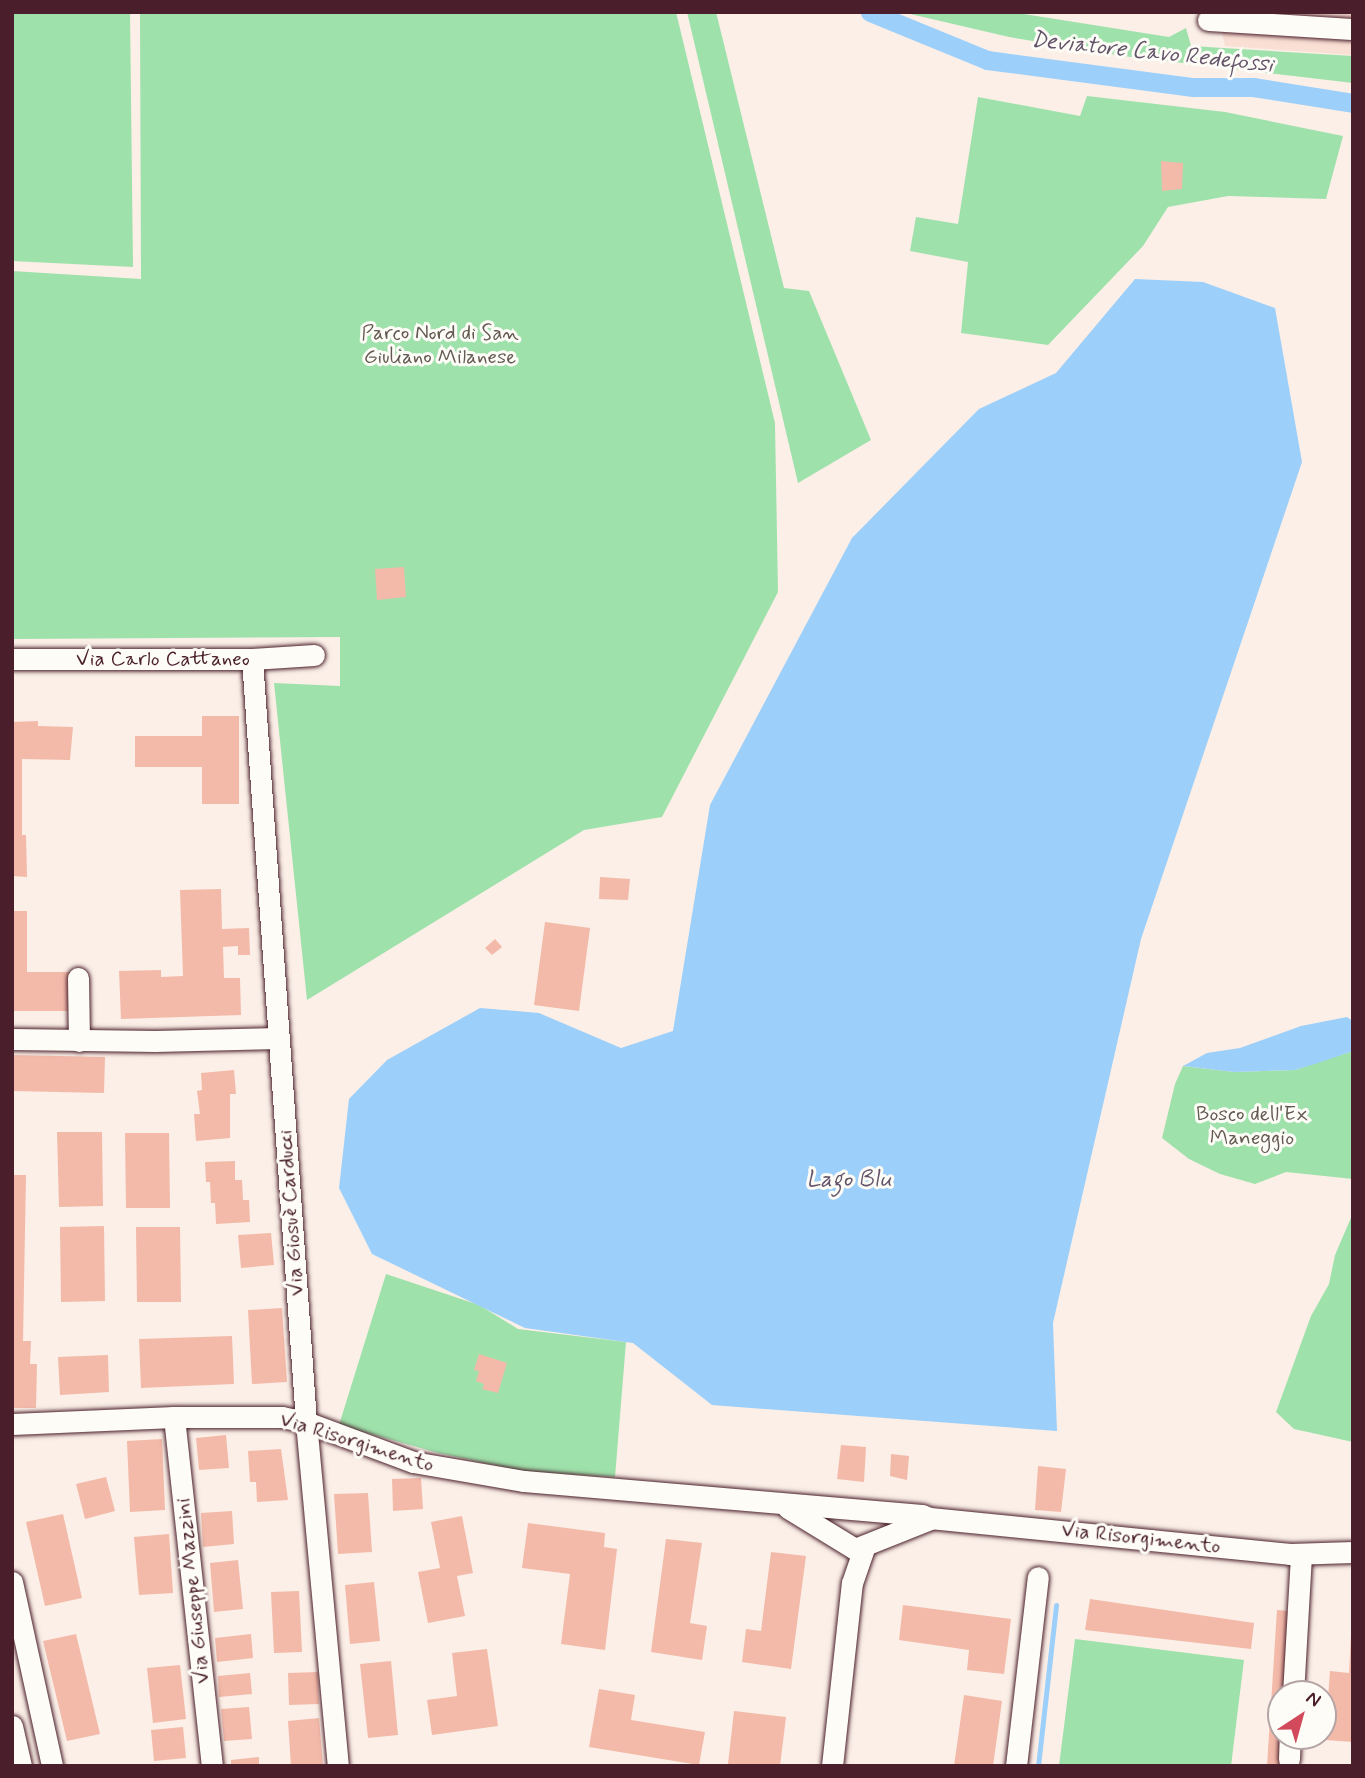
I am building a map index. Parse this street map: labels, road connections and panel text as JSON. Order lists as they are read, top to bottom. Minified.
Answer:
{"streets":{"street":["Via Carlo Cattaneo","Via Giosuè Carducci","Via Risorgimento","Via Giuseppe Mazzini"]},"crossings":[["Via Carlo Cattaneo","Via Giosuè Carducci"],["Via Giosuè Carducci","Via Risorgimento"],["Via Risorgimento","Via Giuseppe Mazzini"]],"water":["Deviatore Cavo Redefossi","Lago Blu"],"parks":["Parco Nord di San Giuliano Milanese","Bosco dell'Ex Maneggio"],"north":"top right"}
